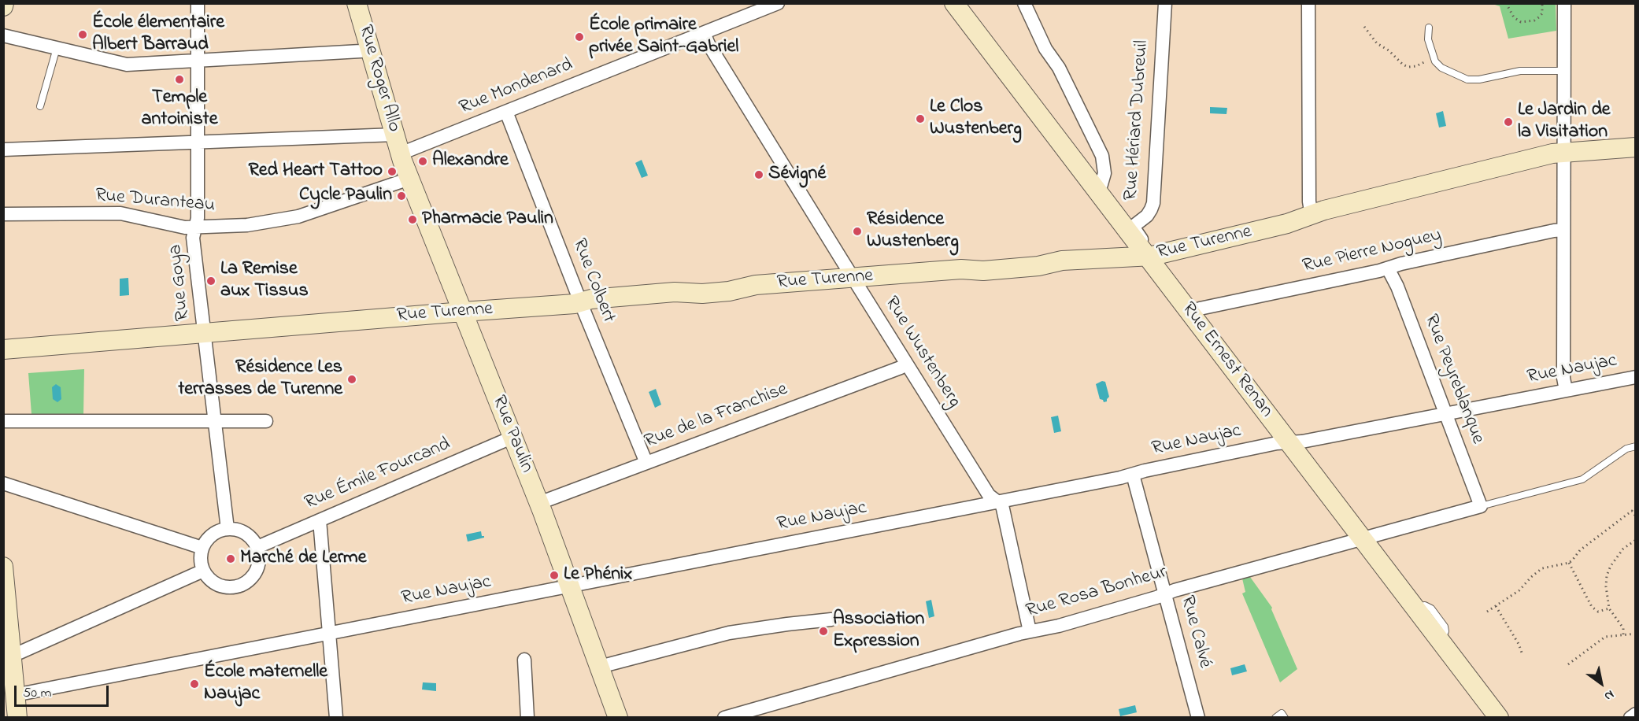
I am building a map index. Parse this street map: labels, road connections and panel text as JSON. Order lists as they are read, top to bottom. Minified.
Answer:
{"streets":{"street":["Rue Roger Allo","Rue Mondenard","Rue Hériard Dubreuil","Rue Duranteau","Rue Turenne","Rue Pierre Noguey","Rue Colbert","Rue Goya","Rue Wustenberg","Rue Ernest Renan","Rue Naujac","Rue Peyreblanque","Rue de la Franchise","Rue Paulin","Rue Émile Fourcand","Rue Rosa Bonheur","Rue Calvé"]},"crossings":[["Rue Roger Allo","Rue Mondenard"],["Rue Roger Allo","Rue Paulin"],["Rue Mondenard","Rue Colbert"],["Rue Mondenard","Rue Wustenberg"],["Rue Mondenard","Rue Paulin"],["Rue Hériard Dubreuil","Rue Ernest Renan"],["Rue Duranteau","Rue Goya"],["Rue Duranteau","Rue Paulin"],["Rue Turenne","Rue Colbert"],["Rue Turenne","Rue Goya"],["Rue Turenne","Rue Wustenberg"],["Rue Turenne","Rue Ernest Renan"],["Rue Turenne","Rue Paulin"],["Rue Pierre Noguey","Rue Ernest Renan"],["Rue Pierre Noguey","Rue Peyreblanque"],["Rue Colbert","Rue de la Franchise"],["Rue Goya","Rue Émile Fourcand"],["Rue Wustenberg","Rue Naujac"],["Rue Wustenberg","Rue de la Franchise"],["Rue Wustenberg","Rue Rosa Bonheur"],["Rue Ernest Renan","Rue Naujac"],["Rue Ernest Renan","Rue Rosa Bonheur"],["Rue Naujac","Rue Peyreblanque"],["Rue Naujac","Rue Paulin"],["Rue Naujac","Rue Calvé"],["Rue Peyreblanque","Rue Rosa Bonheur"],["Rue de la Franchise","Rue Paulin"],["Rue Paulin","Rue Émile Fourcand"],["Rue Rosa Bonheur","Rue Calvé"]],"places":["École élementaire Albert Barraud","École primaire privée Saint-Gabriel","Temple antoiniste","Le Clos Wustenberg","Le Jardin de la Visitation","Alexandre","Red Heart Tattoo","Sévigné","Cycle Paulin","Pharmacie Paulin","Résidence Wustenberg","La Remise aux Tissus","Résidence Les terrasses de Turenne","Marché de Lerme","Le Phénix","Association Expression","École maternelle Naujac"],"scale_bar":"50 m","north":"bottom right"}
